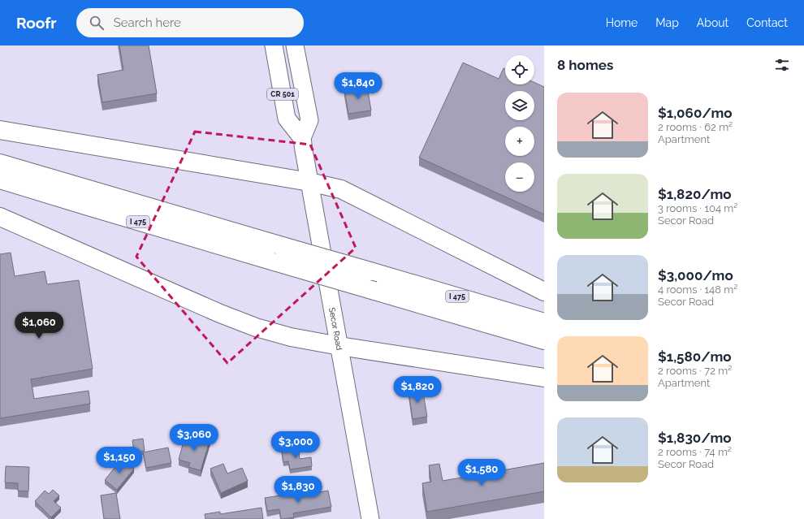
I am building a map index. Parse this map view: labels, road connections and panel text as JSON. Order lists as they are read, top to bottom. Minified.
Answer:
{"streets":{"highway":["I 475"],"main road":["CR 501","Secor Road"]},"page":{"header":"Roofr","search":"Search here","nav":["Home","Map","About","Contact"],"heading":"8 homes","map_buttons":["+","−"],"price":["$1,840","$1,060","$1,820","$3,060","$3,000","$1,150","$1,580","$1,830"],"list":[{"name":"$1,060/mo","note":"2 rooms · 62 m² · Apartment"},{"name":"$1,820/mo","note":"3 rooms · 104 m² · Secor Road"},{"name":"$3,000/mo","note":"4 rooms · 148 m² · Secor Road"},{"name":"$1,580/mo","note":"2 rooms · 72 m² · Apartment"},{"name":"$1,830/mo","note":"2 rooms · 74 m² · Secor Road"}]}}
